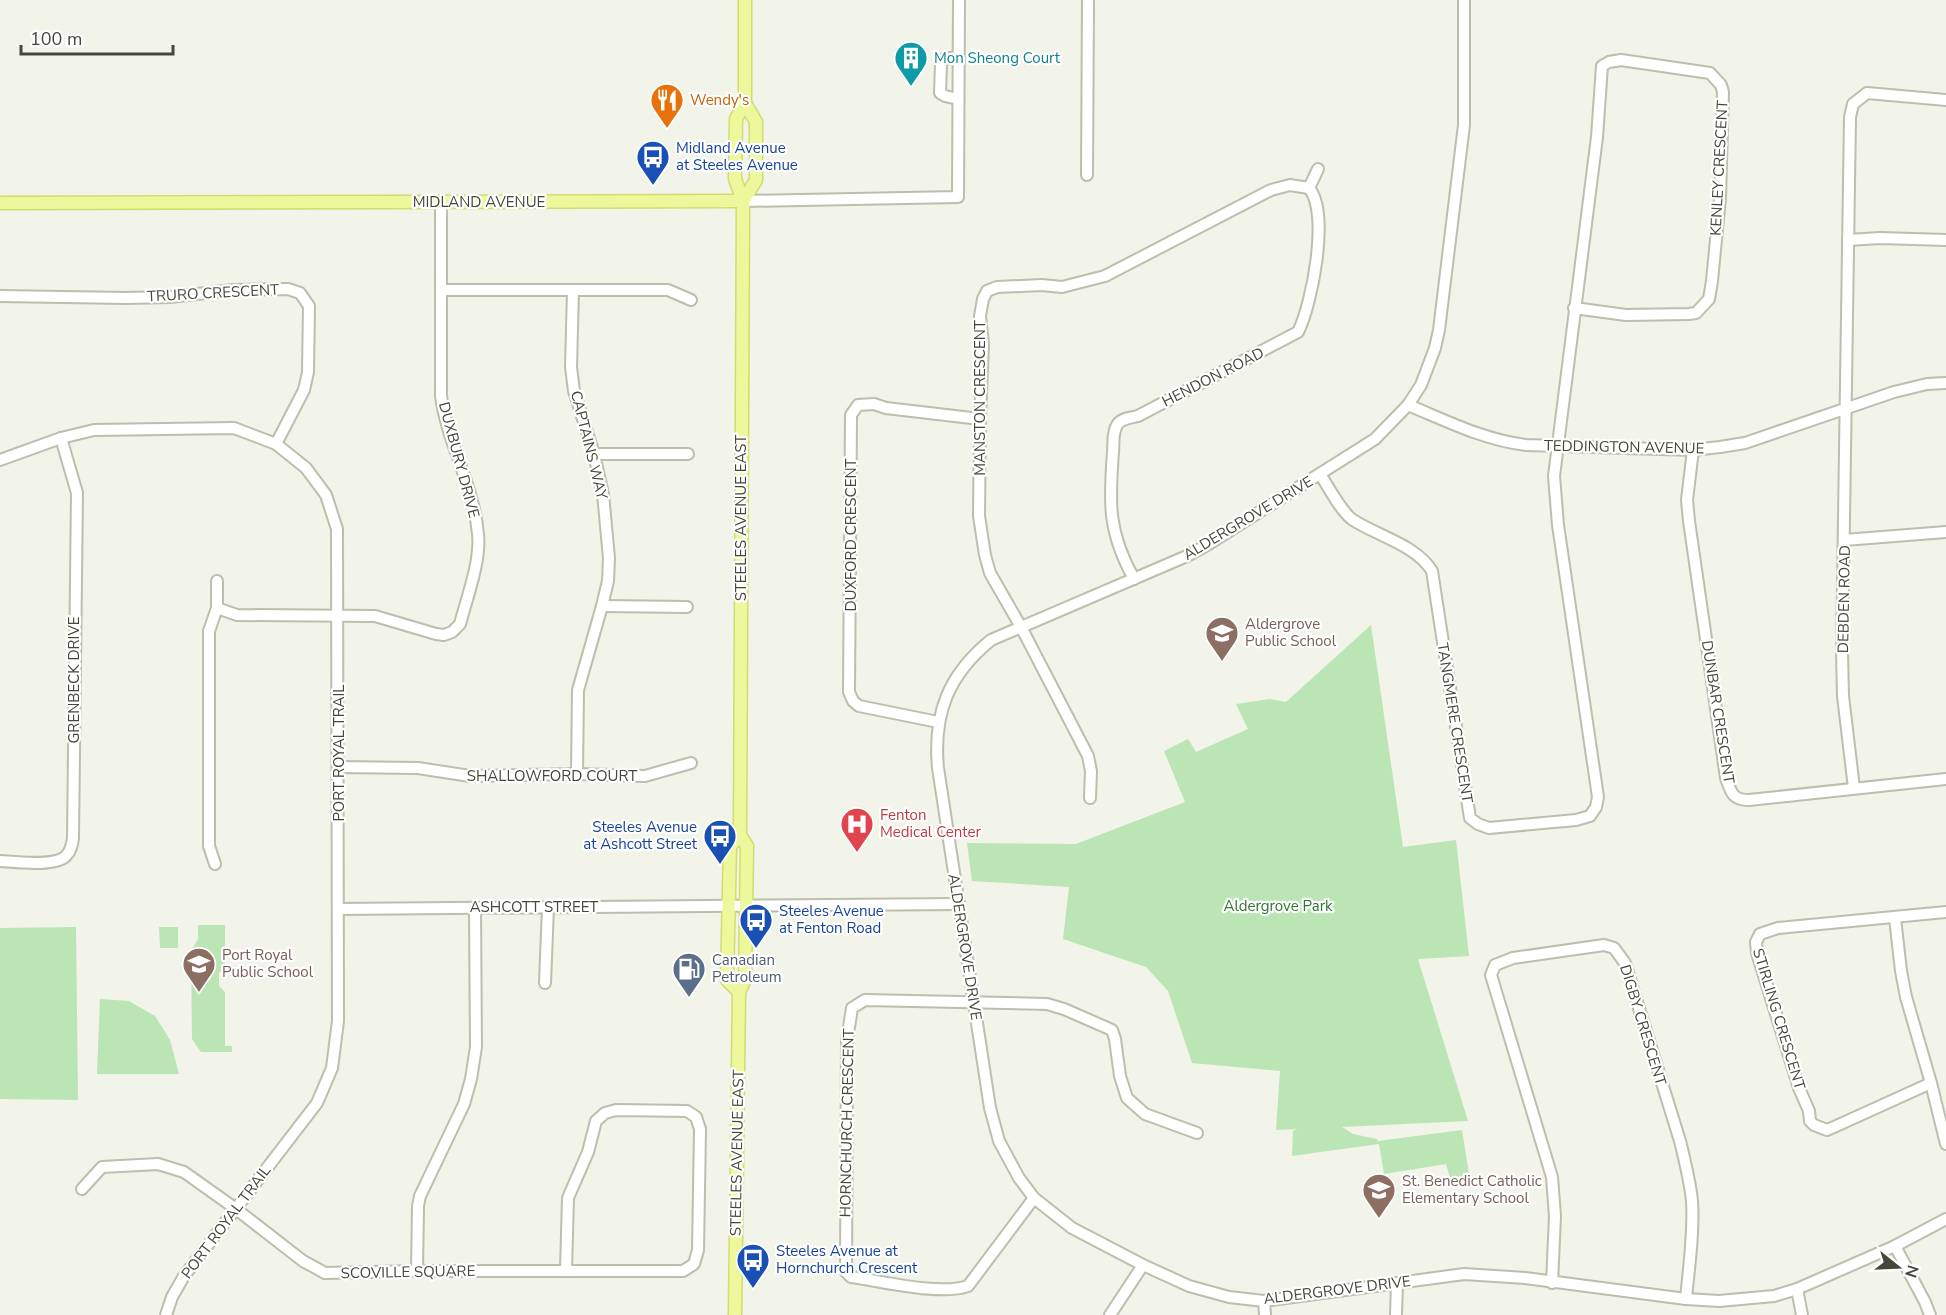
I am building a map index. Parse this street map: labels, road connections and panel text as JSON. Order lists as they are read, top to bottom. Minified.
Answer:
{"streets":{"main road":["MIDLAND AVENUE","STEELES AVENUE EAST"],"street":["KENLEY CRESCENT","TRURO CRESCENT","HENDON ROAD","MANSTON CRESCENT","CAPTAINS WAY","TEDDINGTON AVENUE","DUXBURY DRIVE","ALDERGROVE DRIVE","DUXFORD CRESCENT","DEBDEN ROAD","GRENBECK DRIVE","DUNBAR CRESCENT","TANGMERE CRESCENT","PORT ROYAL TRAIL","SHALLOWFORD COURT","ASHCOTT STREET","STIRLING CRESCENT","DIGBY CRESCENT","HORNCHURCH CRESCENT","SCOVILLE SQUARE"]},"crossings":[["KENLEY CRESCENT","TEDDINGTON AVENUE"],["KENLEY CRESCENT","TANGMERE CRESCENT"],["MIDLAND AVENUE","DUXBURY DRIVE"],["MIDLAND AVENUE","STEELES AVENUE EAST"],["TRURO CRESCENT","PORT ROYAL TRAIL"],["HENDON ROAD","MANSTON CRESCENT"],["HENDON ROAD","ALDERGROVE DRIVE"],["MANSTON CRESCENT","ALDERGROVE DRIVE"],["MANSTON CRESCENT","DUXFORD CRESCENT"],["CAPTAINS WAY","SHALLOWFORD COURT"],["TEDDINGTON AVENUE","ALDERGROVE DRIVE"],["TEDDINGTON AVENUE","DEBDEN ROAD"],["TEDDINGTON AVENUE","DUNBAR CRESCENT"],["TEDDINGTON AVENUE","TANGMERE CRESCENT"],["DUXBURY DRIVE","PORT ROYAL TRAIL"],["STEELES AVENUE EAST","ASHCOTT STREET"],["ALDERGROVE DRIVE","DUXFORD CRESCENT"],["ALDERGROVE DRIVE","TANGMERE CRESCENT"],["ALDERGROVE DRIVE","ASHCOTT STREET"],["ALDERGROVE DRIVE","DIGBY CRESCENT"],["ALDERGROVE DRIVE","HORNCHURCH CRESCENT"],["DEBDEN ROAD","DUNBAR CRESCENT"],["GRENBECK DRIVE","PORT ROYAL TRAIL"],["PORT ROYAL TRAIL","SHALLOWFORD COURT"],["PORT ROYAL TRAIL","ASHCOTT STREET"],["PORT ROYAL TRAIL","SCOVILLE SQUARE"]],"parks":["Aldergrove Park"],"places":{"building":["Mon Sheong Court"],"restaurant":["Wendy's"],"bus stop":["Midland Avenue at Steeles Avenue","Steeles Avenue at Ashcott Street","Steeles Avenue at Fenton Road","Steeles Avenue at Hornchurch Crescent"],"school or university":["Aldergrove Public School","Port Royal Public School","St. Benedict Catholic Elementary School"],"hospital":["Fenton Medical Center"],"fuel station":["Canadian Petroleum"]},"scale_bar":"100 m","north":"right"}
